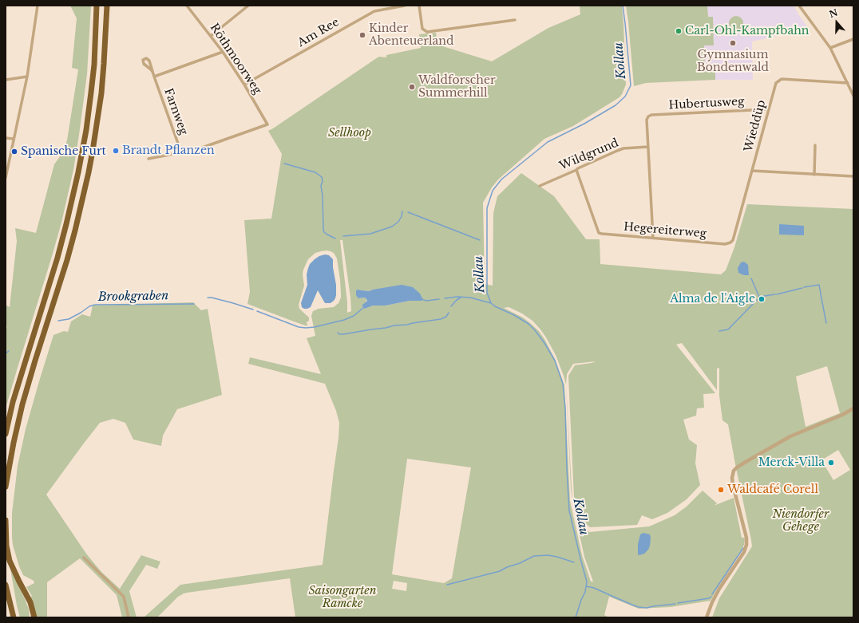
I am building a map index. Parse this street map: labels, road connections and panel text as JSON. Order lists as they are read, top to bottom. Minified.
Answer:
{"streets":{"street":["Am Ree","Röthmoorweg","Hubertusweg","Farnweg","Wieddüp","Wildgrund","Hegereiterweg"]},"crossings":[["Am Ree","Röthmoorweg"],["Röthmoorweg","Farnweg"],["Hubertusweg","Wieddüp"],["Hubertusweg","Wildgrund"],["Wieddüp","Hegereiterweg"],["Wildgrund","Hegereiterweg"]],"water":["Kollau","Brookgraben"],"parks":["Sellhoop","Niendorfer Gehege","Saisongarten Ramcke"],"places":["Carl-Ohl-Kampfbahn","Kinder Abenteuerland","Gymnasium Bondenwald","Waldforscher Summerhill","Brandt Pflanzen","Spanische Furt","Alma de l'Aigle","Merck-Villa","Waldcafé Corell"],"north":"top"}
